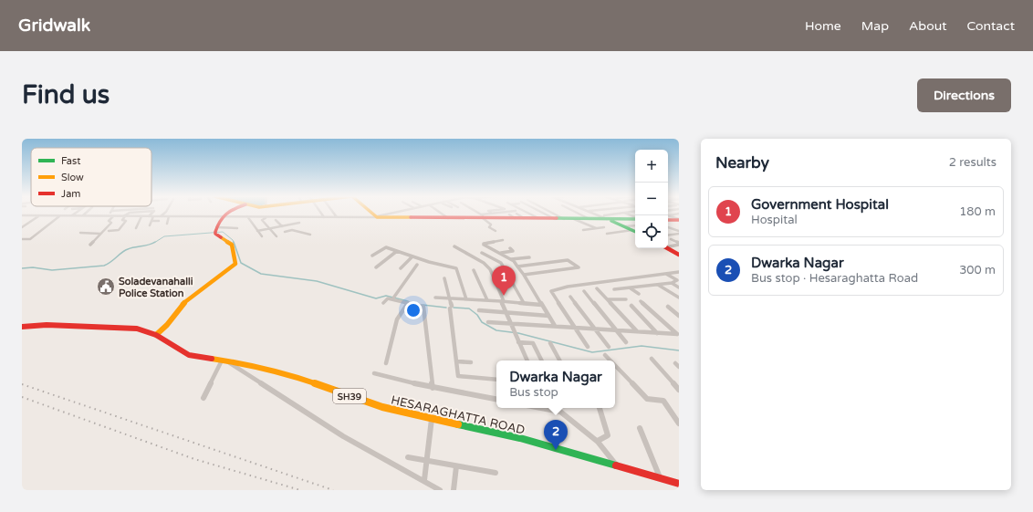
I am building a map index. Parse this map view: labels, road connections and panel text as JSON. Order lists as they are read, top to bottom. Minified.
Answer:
{"streets":{"street":["SH39","HESARAGHATTA ROAD"]},"places":{"public building":["Soladevanahalli Police Station"]},"legend":["Fast","Slow","Jam"],"page":{"header":"Gridwalk","nav":["Home","Map","About","Contact"],"buttons":"Directions","title":"Find us","heading":["Nearby","2 results"],"map_buttons":["+","−"],"list":[{"mark":"1","name":"Government Hospital","note":"Hospital","value":"180 m"},{"mark":"2","name":"Dwarka Nagar","note":"Bus stop · Hesaraghatta Road","value":"300 m"}],"pins":["1","2"],"popup":["Dwarka Nagar","Bus stop"]}}
